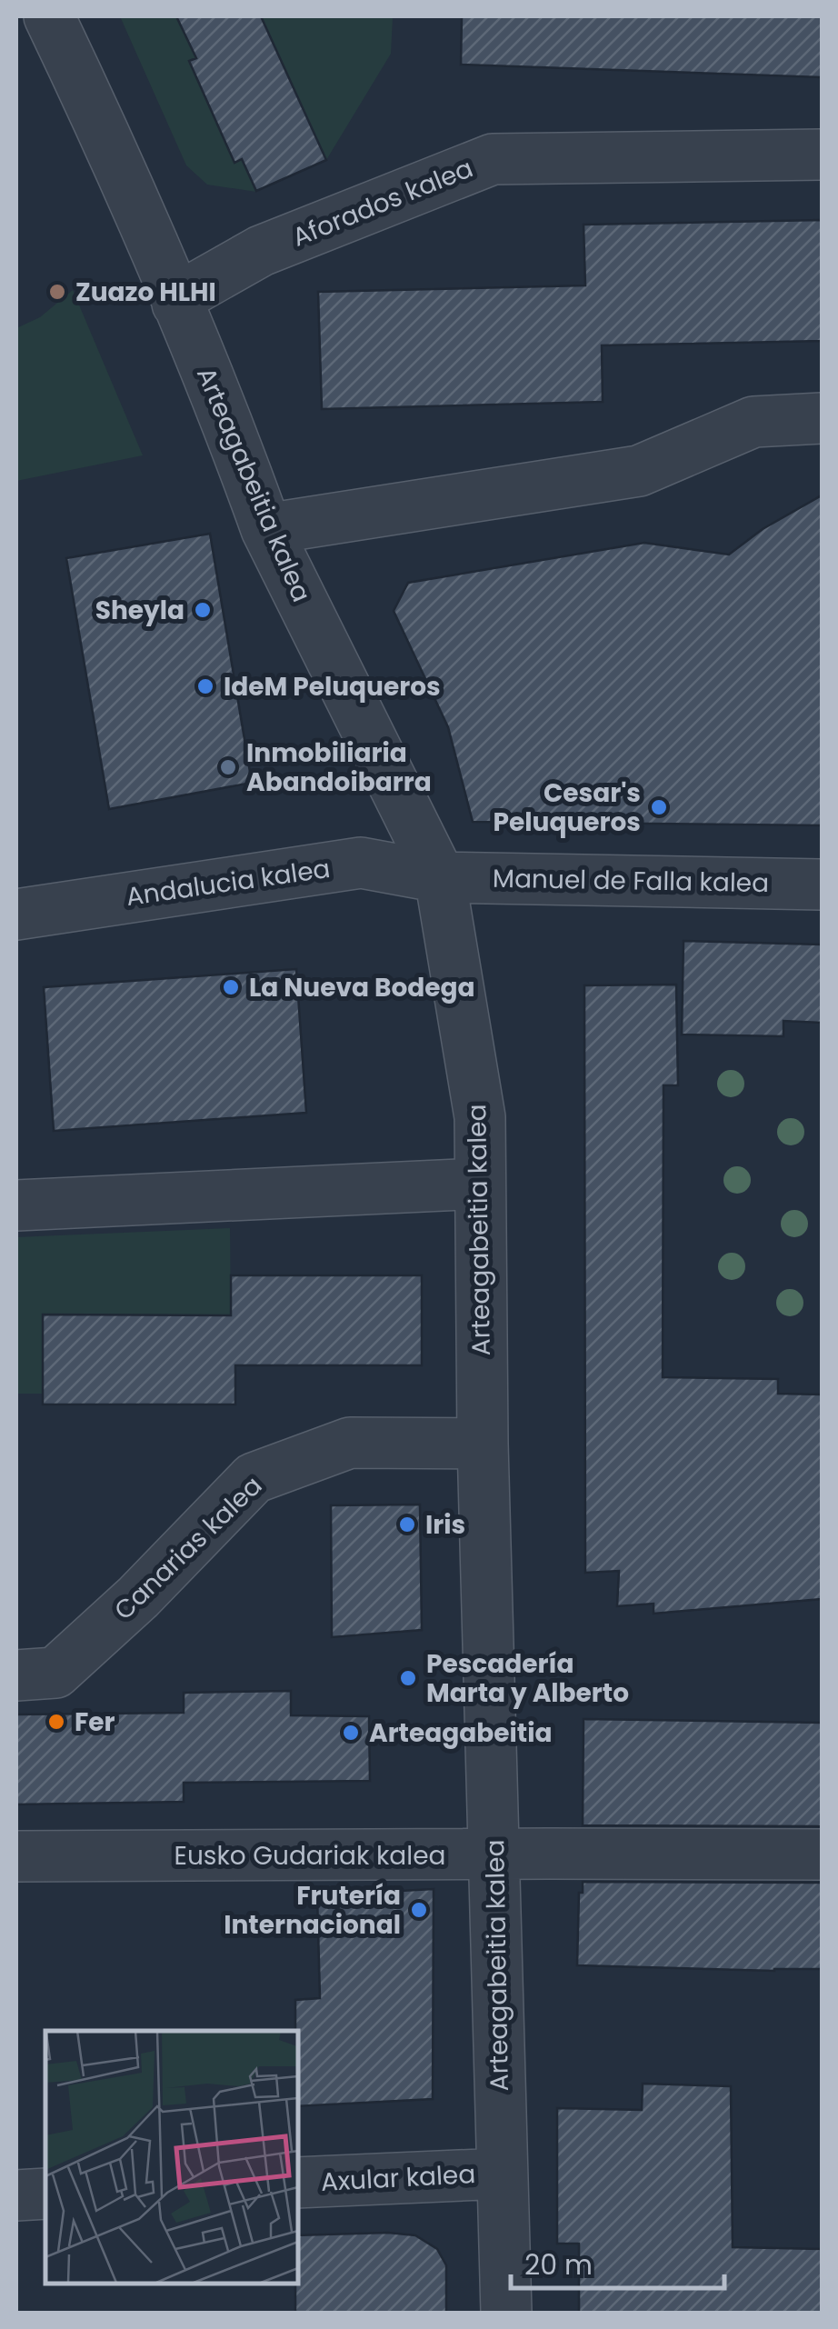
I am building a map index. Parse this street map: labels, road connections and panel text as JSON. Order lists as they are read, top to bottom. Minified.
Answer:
{"streets":{"street":["Aforados kalea","Arteagabeitia kalea","Manuel de Falla kalea","Andalucia kalea","Canarias kalea","Eusko Gudariak kalea","Axular kalea"]},"crossings":[["Aforados kalea","Arteagabeitia kalea"],["Arteagabeitia kalea","Manuel de Falla kalea"],["Arteagabeitia kalea","Andalucia kalea"],["Arteagabeitia kalea","Canarias kalea"],["Arteagabeitia kalea","Eusko Gudariak kalea"],["Arteagabeitia kalea","Axular kalea"],["Manuel de Falla kalea","Andalucia kalea"]],"places":["Zuazo HLHI","Sheyla","IdeM Peluqueros","Inmobiliaria Abandoibarra","Cesar's Peluqueros","La Nueva Bodega","Iris","Pescadería Marta y Alberto","Fer","Arteagabeitia","Frutería Internacional"],"scale_bar":"20 m"}
